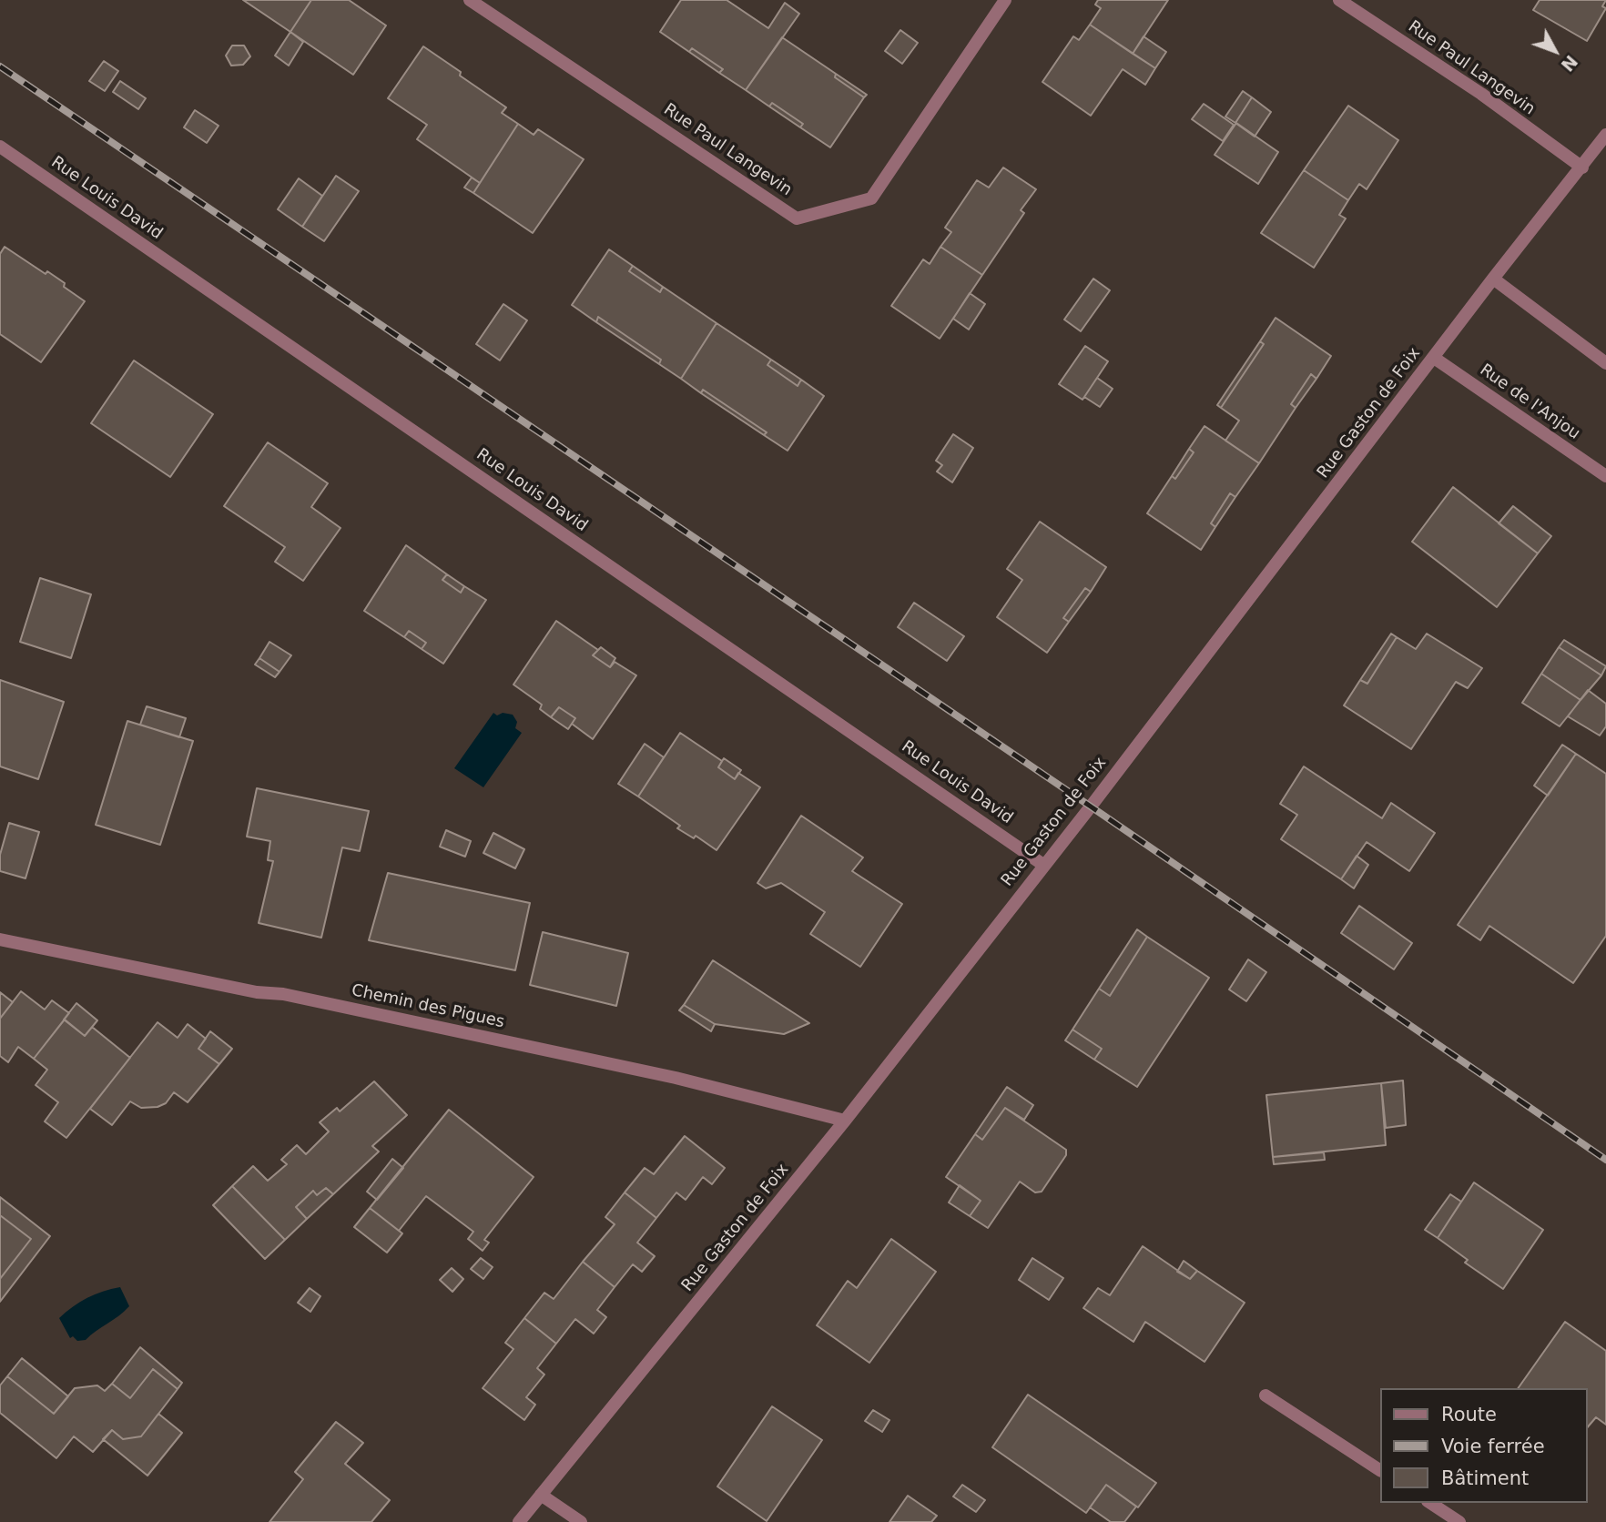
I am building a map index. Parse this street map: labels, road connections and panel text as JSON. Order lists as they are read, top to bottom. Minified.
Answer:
{"streets":{"street":["Rue Paul Langevin","Rue Louis David","Rue de l'Anjou","Rue Gaston de Foix","Chemin des Pigues"]},"crossings":[["Rue Paul Langevin","Rue Gaston de Foix"],["Rue Louis David","Rue Gaston de Foix"],["Rue de l'Anjou","Rue Gaston de Foix"],["Rue Gaston de Foix","Chemin des Pigues"]],"legend":["Route","Voie ferrée","Bâtiment"],"north":"bottom right"}
